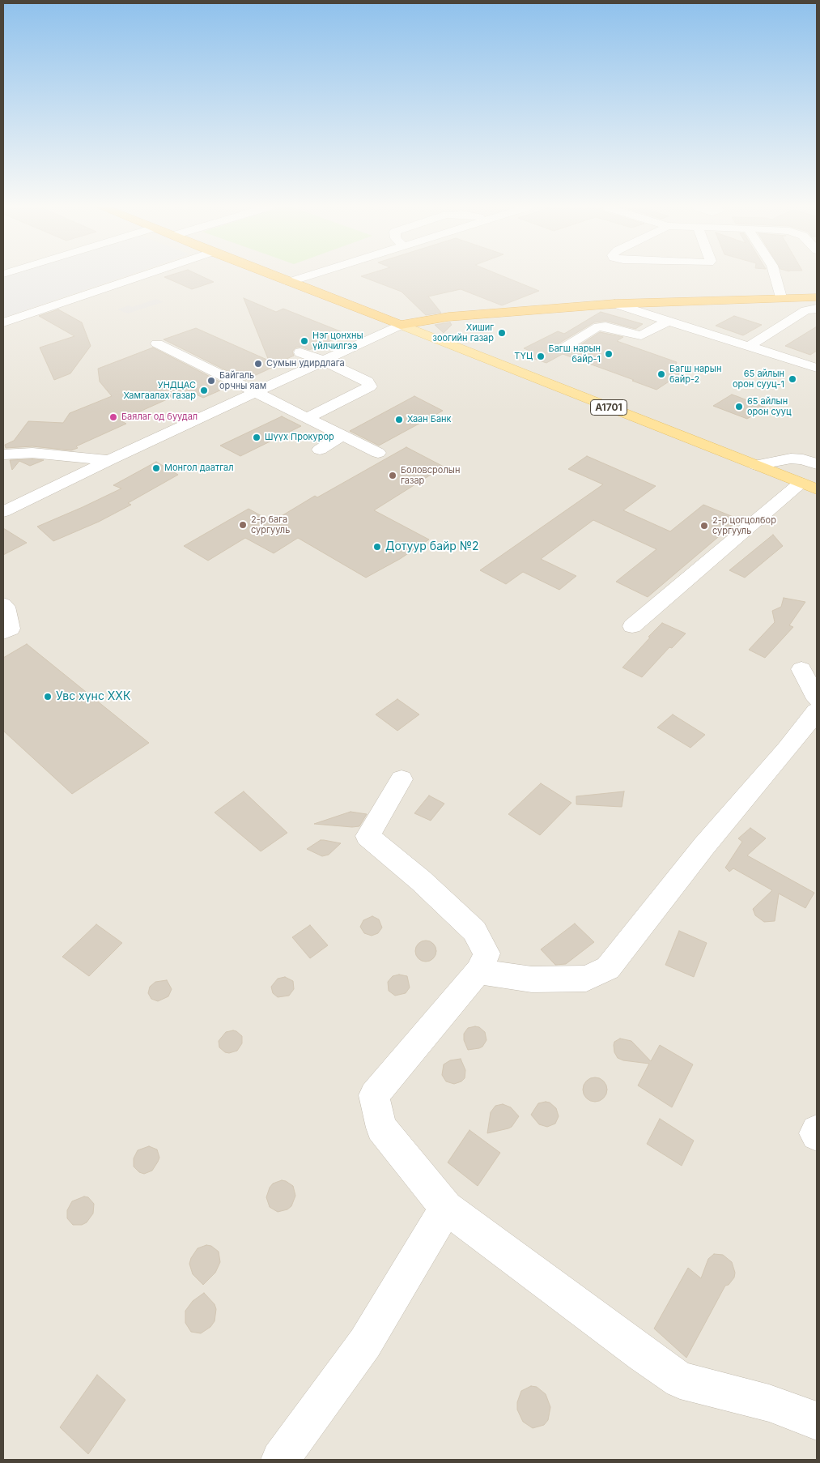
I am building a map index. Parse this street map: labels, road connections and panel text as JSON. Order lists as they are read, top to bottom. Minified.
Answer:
{"streets":{"main road":["A1701"]},"places":["Хишиг зоогийн газар","Нэг цонхны үйлчилгээ","Багш нарын байр-1","ТҮЦ","Сумын удирдлага","Багш нарын байр-2","65 айлын орон сууц-1","Байгаль орчны яам","УНДЦАС Хамгаалах газар","65 айлын орон сууц","Баялаг од буудал","Хаан Банк","Шүүх Прокурор","Монгол даатгал","Боловсролын газар","2-р бага сургууль","2-р цогцолбор сургууль","Дотуур байр №2","Увс хүнс ХХК"]}
